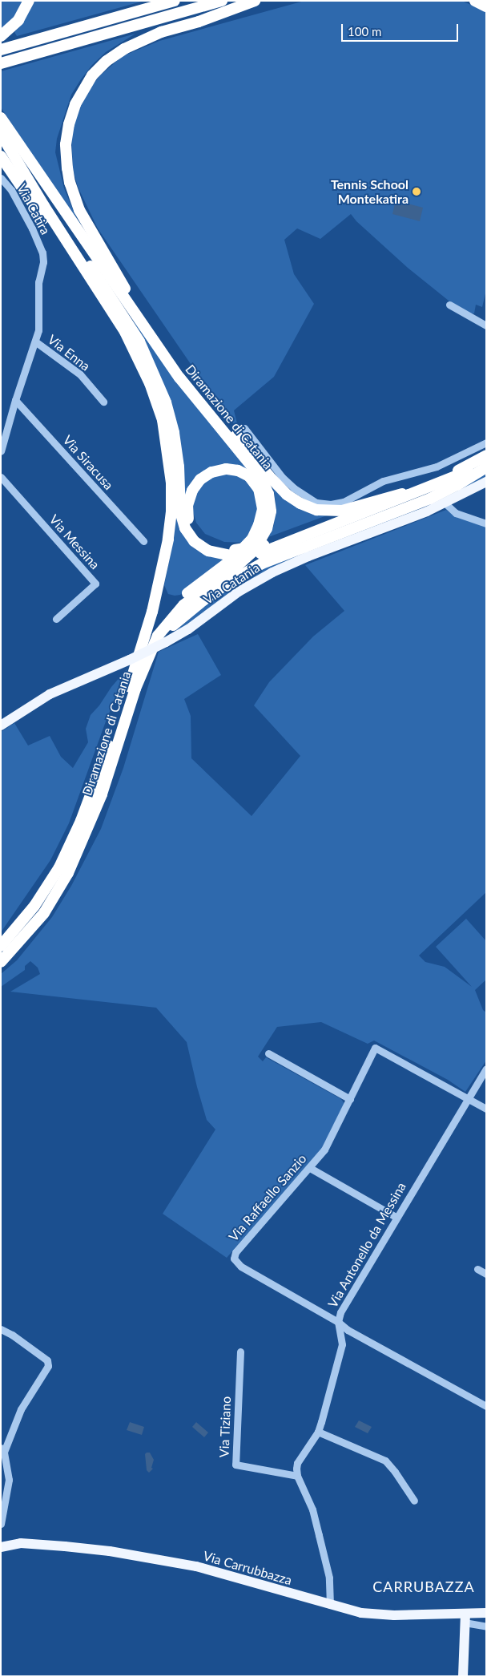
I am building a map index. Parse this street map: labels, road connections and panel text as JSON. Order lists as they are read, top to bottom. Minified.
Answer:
{"streets":{"highway":["Diramazione di Catania"],"main road":["Via Catania","Via Carrubbazza"],"street":["Via Catira","Via Enna","Via Siracusa","Via Messina","Via Raffaello Sanzio","Via Antonello da Messina","Via Tiziano"]},"crossings":[["Via Catira","Via Enna"],["Via Raffaello Sanzio","Via Antonello da Messina"],["Via Antonello da Messina","Via Tiziano"]],"districts":["CARRUBAZZA"],"places":["Tennis School Montekatira"],"scale_bar":"100 m"}
